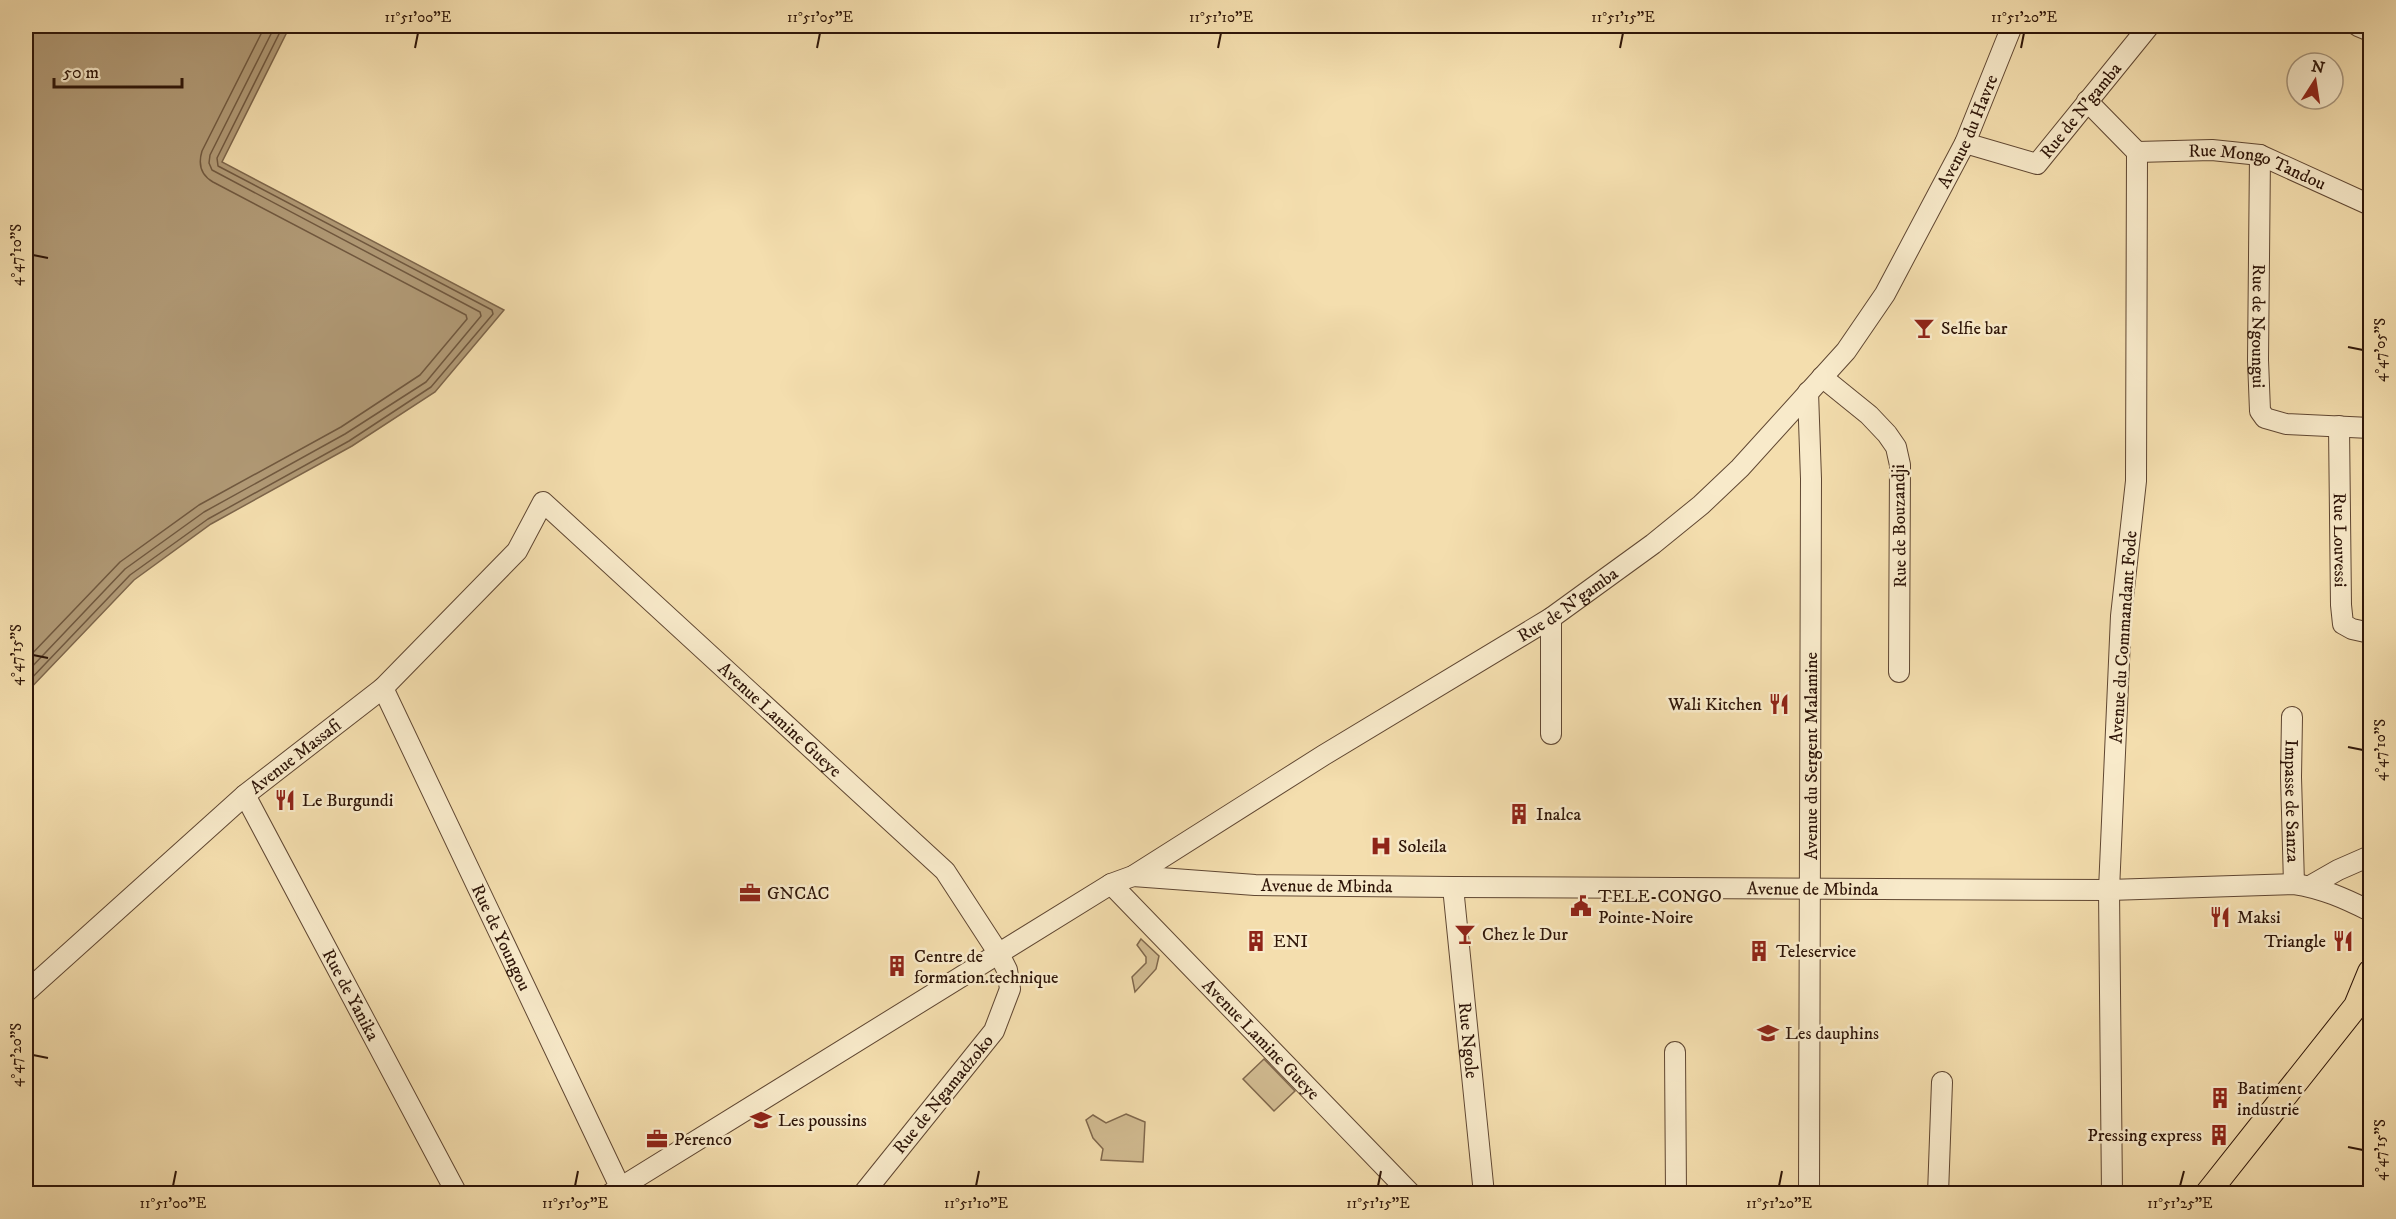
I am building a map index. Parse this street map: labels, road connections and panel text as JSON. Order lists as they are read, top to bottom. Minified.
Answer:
{"streets":{"street":["Rue de N'gamba","Avenue du Havre","Rue Mongo Tandou","Rue de Ngoungui","Rue de Bouzandji","Rue Louvessi","Avenue du Commandant Fode","Avenue Lamine Gueye","Avenue Massafi","Avenue du Sergent Malamine","Impasse de Sanza","Avenue de Mbinda","Rue de Youngou","Rue de Yanika","Rue Ngole","Rue de Ngamadzoko"]},"crossings":[["Rue de N'gamba","Avenue du Havre"],["Rue de N'gamba","Rue de Bouzandji"],["Rue de N'gamba","Avenue du Sergent Malamine"],["Rue de N'gamba","Avenue de Mbinda"],["Rue Mongo Tandou","Rue de Ngoungui"],["Rue Mongo Tandou","Avenue du Commandant Fode"],["Rue de Ngoungui","Rue Louvessi"],["Avenue du Commandant Fode","Avenue de Mbinda"],["Avenue Lamine Gueye","Avenue Massafi"],["Avenue Lamine Gueye","Rue de Ngamadzoko"],["Avenue Massafi","Rue de Youngou"],["Avenue Massafi","Rue de Yanika"],["Avenue du Sergent Malamine","Avenue de Mbinda"],["Impasse de Sanza","Avenue de Mbinda"],["Avenue de Mbinda","Rue Ngole"]],"places":{"bar":["Selfie bar","Chez le Dur"],"restaurant":["Wali Kitchen","Le Burgundi","Maksi","Triangle"],"building":["Inalca","ENI","Teleservice","Centre de formation.technique","Batiment industrie","Pressing express"],"hospital":["Soleila"],"office":["GNCAC","Perenco"],"public building":["TELE-CONGO Pointe-Noire"],"school or university":["Les dauphins","Les poussins"]},"scale_bar":"50 m","north":"top","coordinates":["11°51'00\"E","11°51'05\"E","11°51'10\"E","11°51'15\"E","11°51'20\"E","4°47'10\"S","4°47'05\"S","4°47'15\"S","4°47'20\"S","11°51'25\"E"]}
